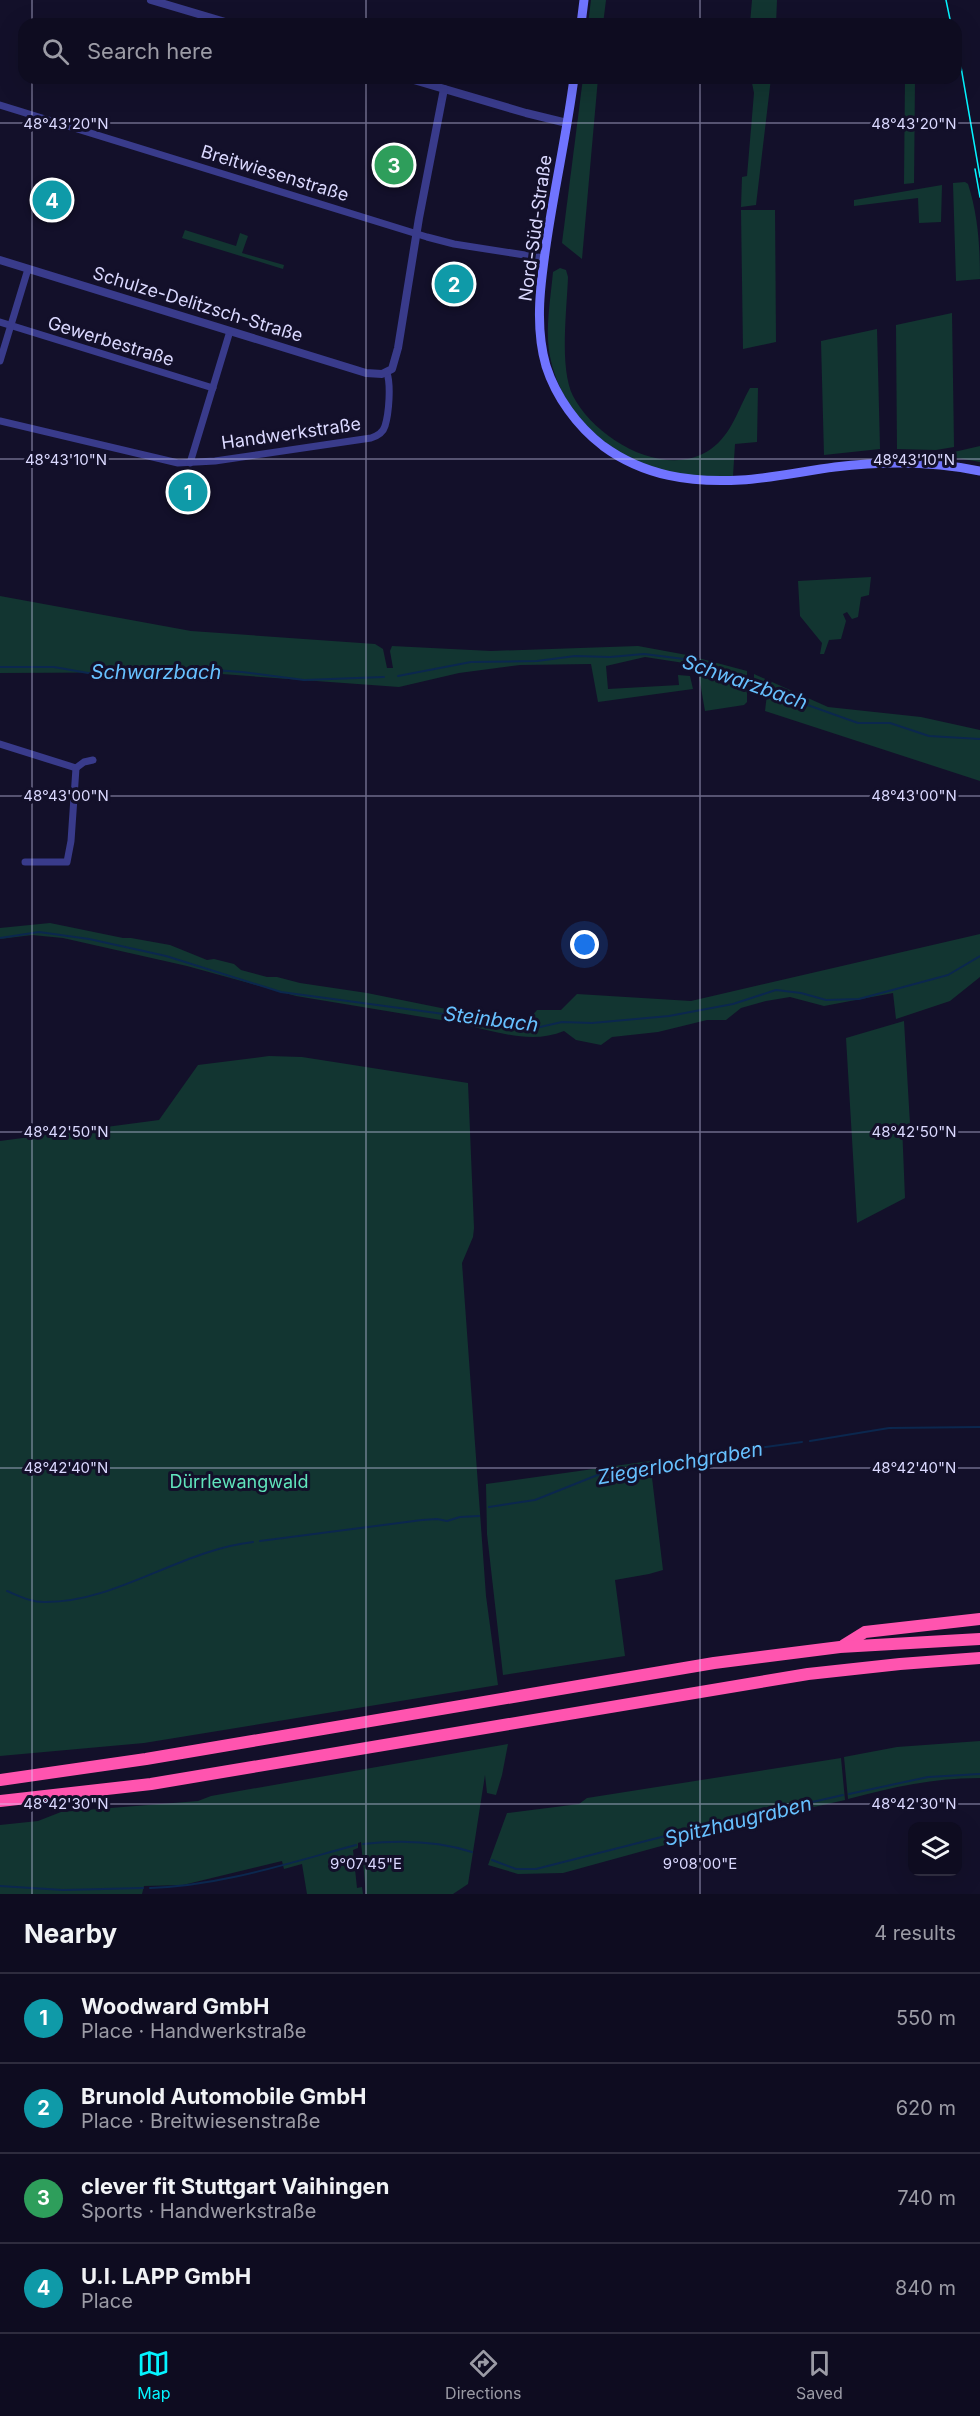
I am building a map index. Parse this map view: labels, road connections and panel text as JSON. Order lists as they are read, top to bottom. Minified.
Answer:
{"streets":{"main road":["Nord-Süd-Straße"],"street":["Breitwiesenstraße","Schulze-Delitzsch-Straße","Gewerbestraße","Handwerkstraße"]},"crossings":[["Breitwiesenstraße","Nord-Süd-Straße"],["Breitwiesenstraße","Handwerkstraße"],["Schulze-Delitzsch-Straße","Handwerkstraße"]],"water":["Schwarzbach","Steinbach","Ziegerlochgraben","Spitzhaugraben"],"parks":["Dürrlewangwald"],"page":{"search":"Search here","pins":["3","4","2","1"],"heading":["Nearby","4 results"],"list":[{"mark":"1","name":"Woodward GmbH","note":"Place · Handwerkstraße","value":"550 m"},{"mark":"2","name":"Brunold Automobile GmbH","note":"Place · Breitwiesenstraße","value":"620 m"},{"mark":"3","name":"clever fit Stuttgart Vaihingen","note":"Sports · Handwerkstraße","value":"740 m"},{"mark":"4","name":"U.I. LAPP GmbH","note":"Place","value":"840 m"}],"nav":["Map","Directions","Saved"]},"coordinates":["48°43'20\"N","48°43'10\"N","48°43'00\"N","48°42'50\"N","48°42'40\"N","48°42'30\"N","9°07'45\"E","9°08'00\"E"]}
